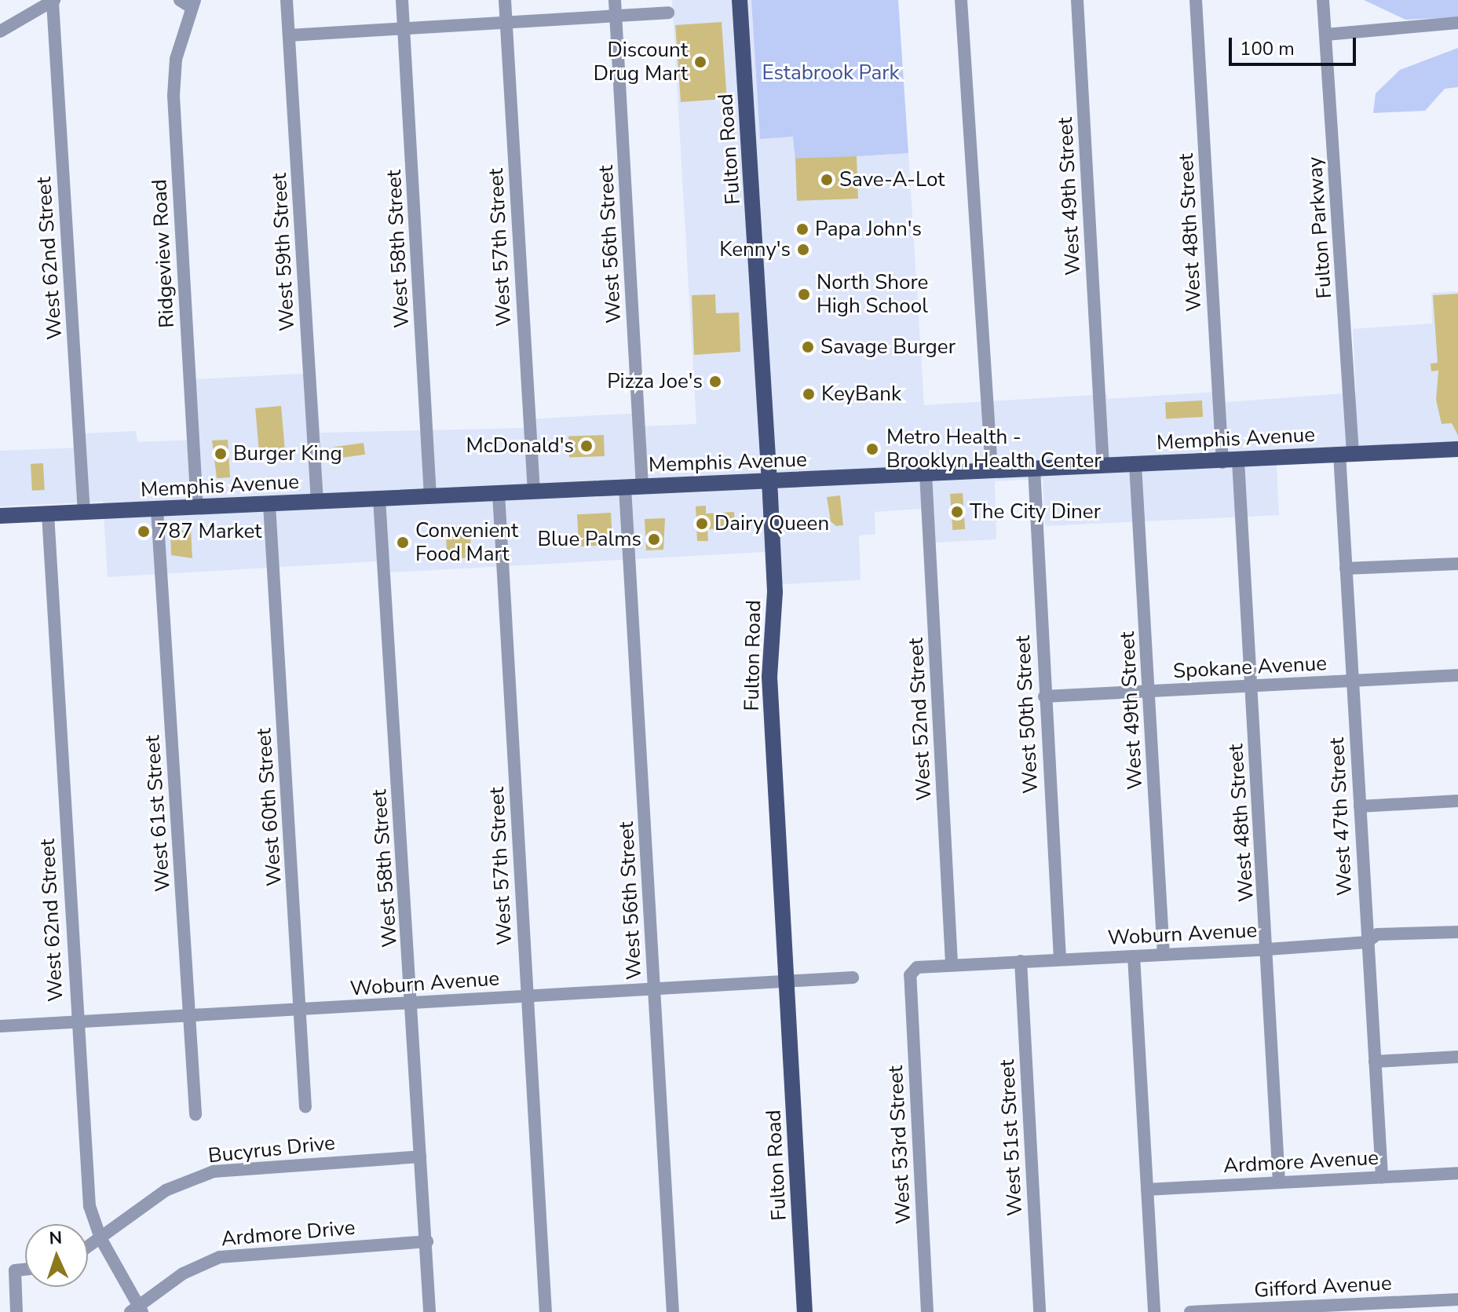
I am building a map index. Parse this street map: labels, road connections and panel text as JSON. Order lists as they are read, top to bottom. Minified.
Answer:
{"streets":{"main road":["Fulton Road","Memphis Avenue"],"street":["West 49th Street","Fulton Parkway","West 48th Street","West 56th Street","West 57th Street","West 58th Street","West 59th Street","Ridgeview Road","West 62nd Street","Spokane Avenue","West 50th Street","West 52nd Street","West 60th Street","West 61st Street","West 47th Street","Woburn Avenue","West 51st Street","West 53rd Street","Bucyrus Drive","Ardmore Avenue","Ardmore Drive","Gifford Avenue"]},"crossings":[["Fulton Road","Memphis Avenue"],["Fulton Road","Woburn Avenue"],["West 49th Street","Memphis Avenue"],["West 49th Street","Spokane Avenue"],["West 49th Street","Woburn Avenue"],["Fulton Parkway","Memphis Avenue"],["Fulton Parkway","West 47th Street"],["West 48th Street","Memphis Avenue"],["West 48th Street","Spokane Avenue"],["West 48th Street","Woburn Avenue"],["West 48th Street","Ardmore Avenue"],["West 56th Street","Memphis Avenue"],["West 56th Street","Woburn Avenue"],["West 57th Street","Memphis Avenue"],["West 57th Street","Woburn Avenue"],["West 58th Street","Memphis Avenue"],["West 58th Street","Woburn Avenue"],["West 58th Street","Bucyrus Drive"],["West 58th Street","Ardmore Drive"],["West 59th Street","Memphis Avenue"],["Ridgeview Road","Memphis Avenue"],["West 62nd Street","Memphis Avenue"],["West 62nd Street","Woburn Avenue"],["West 62nd Street","Bucyrus Drive"],["West 62nd Street","Ardmore Drive"],["Memphis Avenue","West 50th Street"],["Memphis Avenue","West 52nd Street"],["Memphis Avenue","West 60th Street"],["Memphis Avenue","West 61st Street"],["Memphis Avenue","West 47th Street"],["Spokane Avenue","West 50th Street"],["Spokane Avenue","West 47th Street"],["West 50th Street","Woburn Avenue"],["West 52nd Street","Woburn Avenue"],["West 60th Street","Woburn Avenue"],["West 61st Street","Woburn Avenue"],["West 47th Street","Woburn Avenue"],["West 47th Street","Ardmore Avenue"],["Woburn Avenue","West 51st Street"],["Woburn Avenue","West 53rd Street"]],"parks":["Estabrook Park"],"places":["Discount Drug Mart","Save-A-Lot","Papa John's","Kenny's","North Shore High School","Savage Burger","Pizza Joe's","KeyBank","McDonald's","Metro Health - Brooklyn Health Center","Burger King","The City Diner","Dairy Queen","787 Market","Blue Palms","Convenient Food Mart"],"scale_bar":"100 m","north":"top"}
